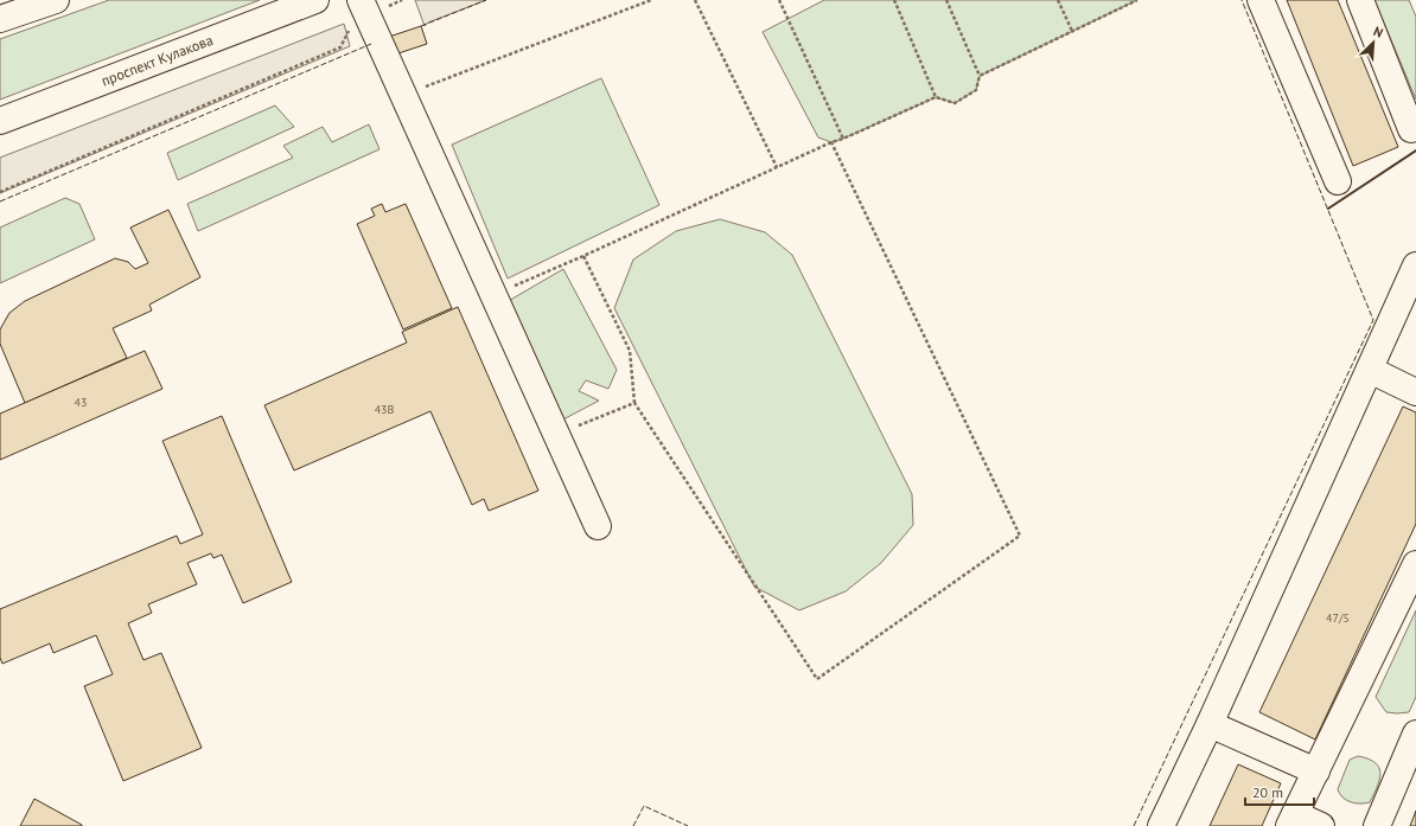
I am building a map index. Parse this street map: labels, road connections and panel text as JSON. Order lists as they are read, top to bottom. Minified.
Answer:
{"streets":{"main road":["проспект Кулакова"]},"house_numbers":["43","43В","47/5"],"scale_bar":"20 m","north":"top right"}
